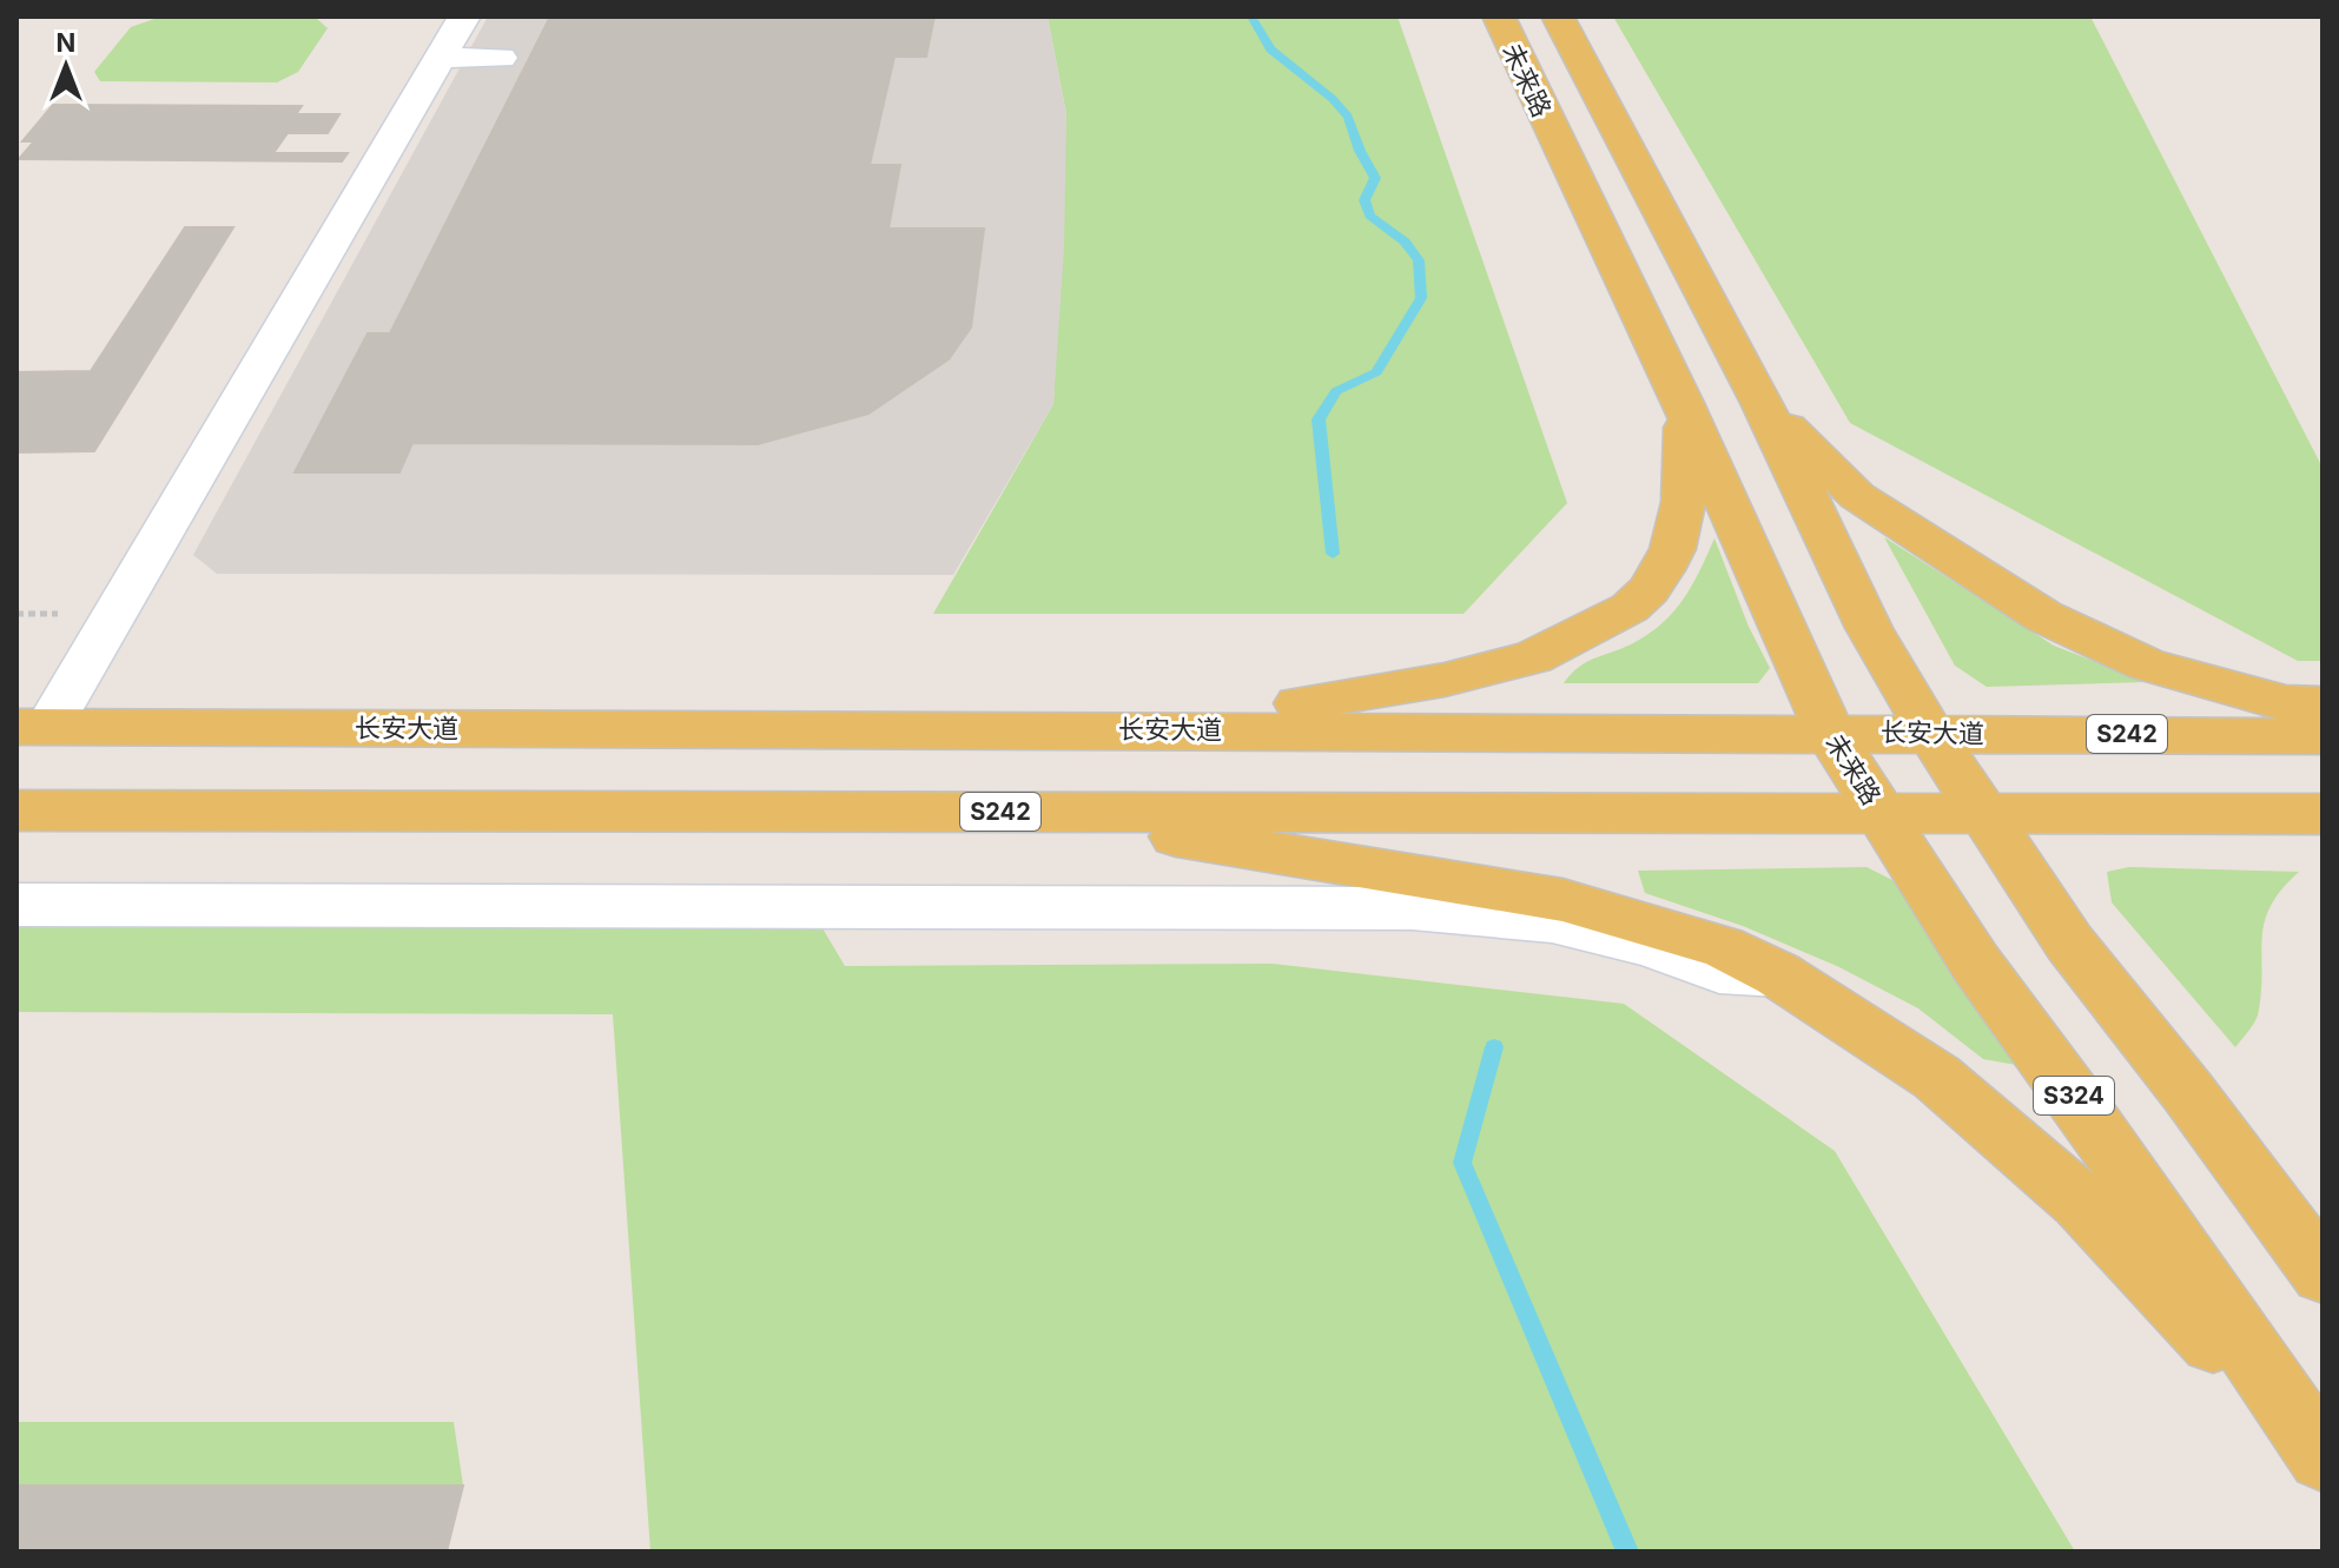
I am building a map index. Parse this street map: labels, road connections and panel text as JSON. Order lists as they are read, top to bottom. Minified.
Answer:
{"streets":{"main road":["未来路","长安大道","S242","S324"]},"crossings":[["未来路","长安大道"],["未来路","S242"]],"north":"top"}
